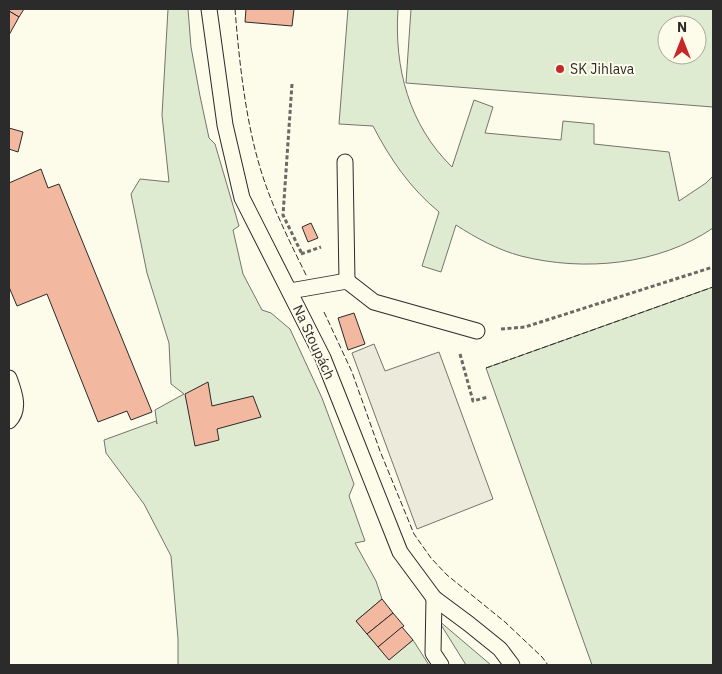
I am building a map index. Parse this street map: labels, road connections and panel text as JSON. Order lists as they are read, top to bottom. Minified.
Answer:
{"streets":{"lane":["Na Stoupách"]},"places":["SK Jihlava"],"north":"top"}
